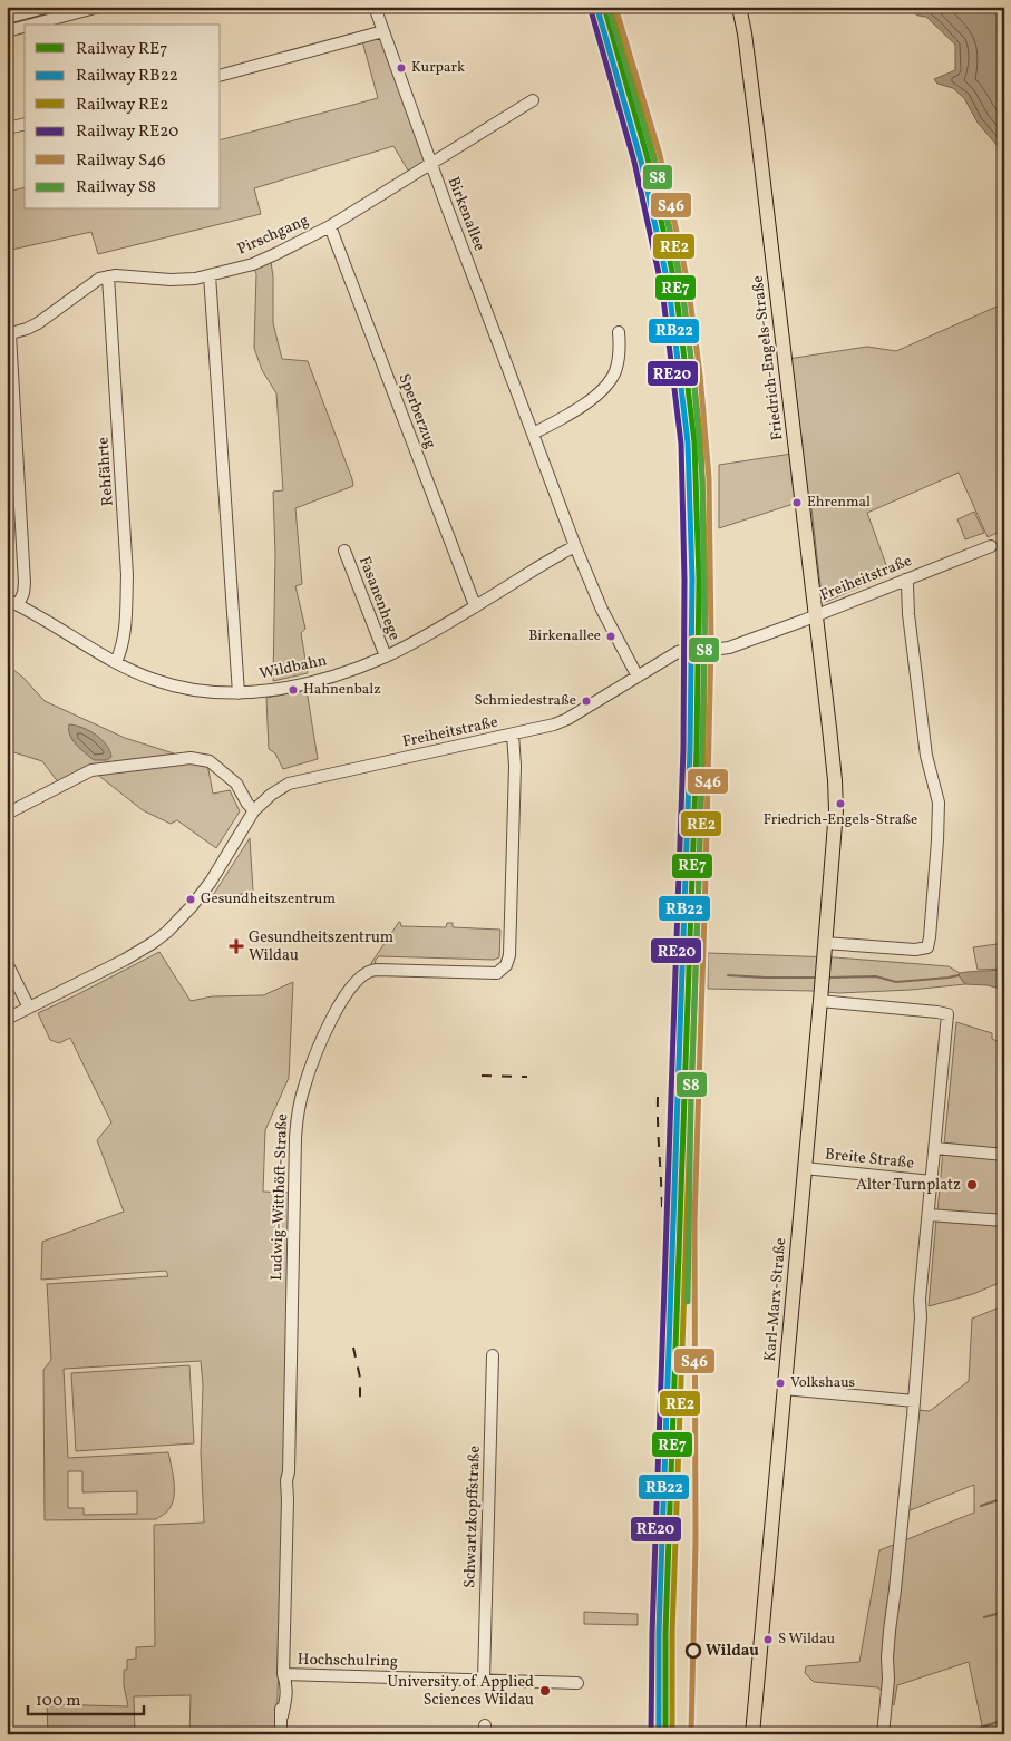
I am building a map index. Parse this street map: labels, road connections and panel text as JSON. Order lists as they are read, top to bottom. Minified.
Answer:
{"streets":{"main road":["Friedrich-Engels-Straße","Karl-Marx-Straße"],"street":["Birkenallee","Pirschgang","Sperberzug","Rehfährte","Freiheitstraße","Fasanenhege","Wildbahn","Breite Straße","Ludwig-Witthöft-Straße","Schwartzkopffstraße","Hochschulring"]},"crossings":[["Birkenallee","Pirschgang"],["Birkenallee","Freiheitstraße"],["Birkenallee","Wildbahn"],["Pirschgang","Sperberzug"],["Pirschgang","Rehfährte"],["Friedrich-Engels-Straße","Freiheitstraße"],["Friedrich-Engels-Straße","Karl-Marx-Straße"],["Sperberzug","Wildbahn"],["Rehfährte","Wildbahn"],["Freiheitstraße","Ludwig-Witthöft-Straße"],["Fasanenhege","Wildbahn"],["Breite Straße","Karl-Marx-Straße"],["Ludwig-Witthöft-Straße","Hochschulring"],["Schwartzkopffstraße","Hochschulring"]],"places":{"other":["Kurpark","Ehrenmal","Birkenallee","Hahnenbalz","Schmiedestraße","Friedrich-Engels-Straße","Gesundheitszentrum","Alter Turnplatz","Volkshaus","S Wildau","Wildau","University of Applied Sciences Wildau"],"health":["Gesundheitszentrum Wildau"]},"lines":["rail line RE7","rail line RE2","rail line S46","rail line RB22","rail line S8","rail line RE20"],"legend":["Railway RE7","Railway RB22","Railway RE2","Railway RE20","Railway S46","Railway S8"],"scale_bar":"100 m"}
